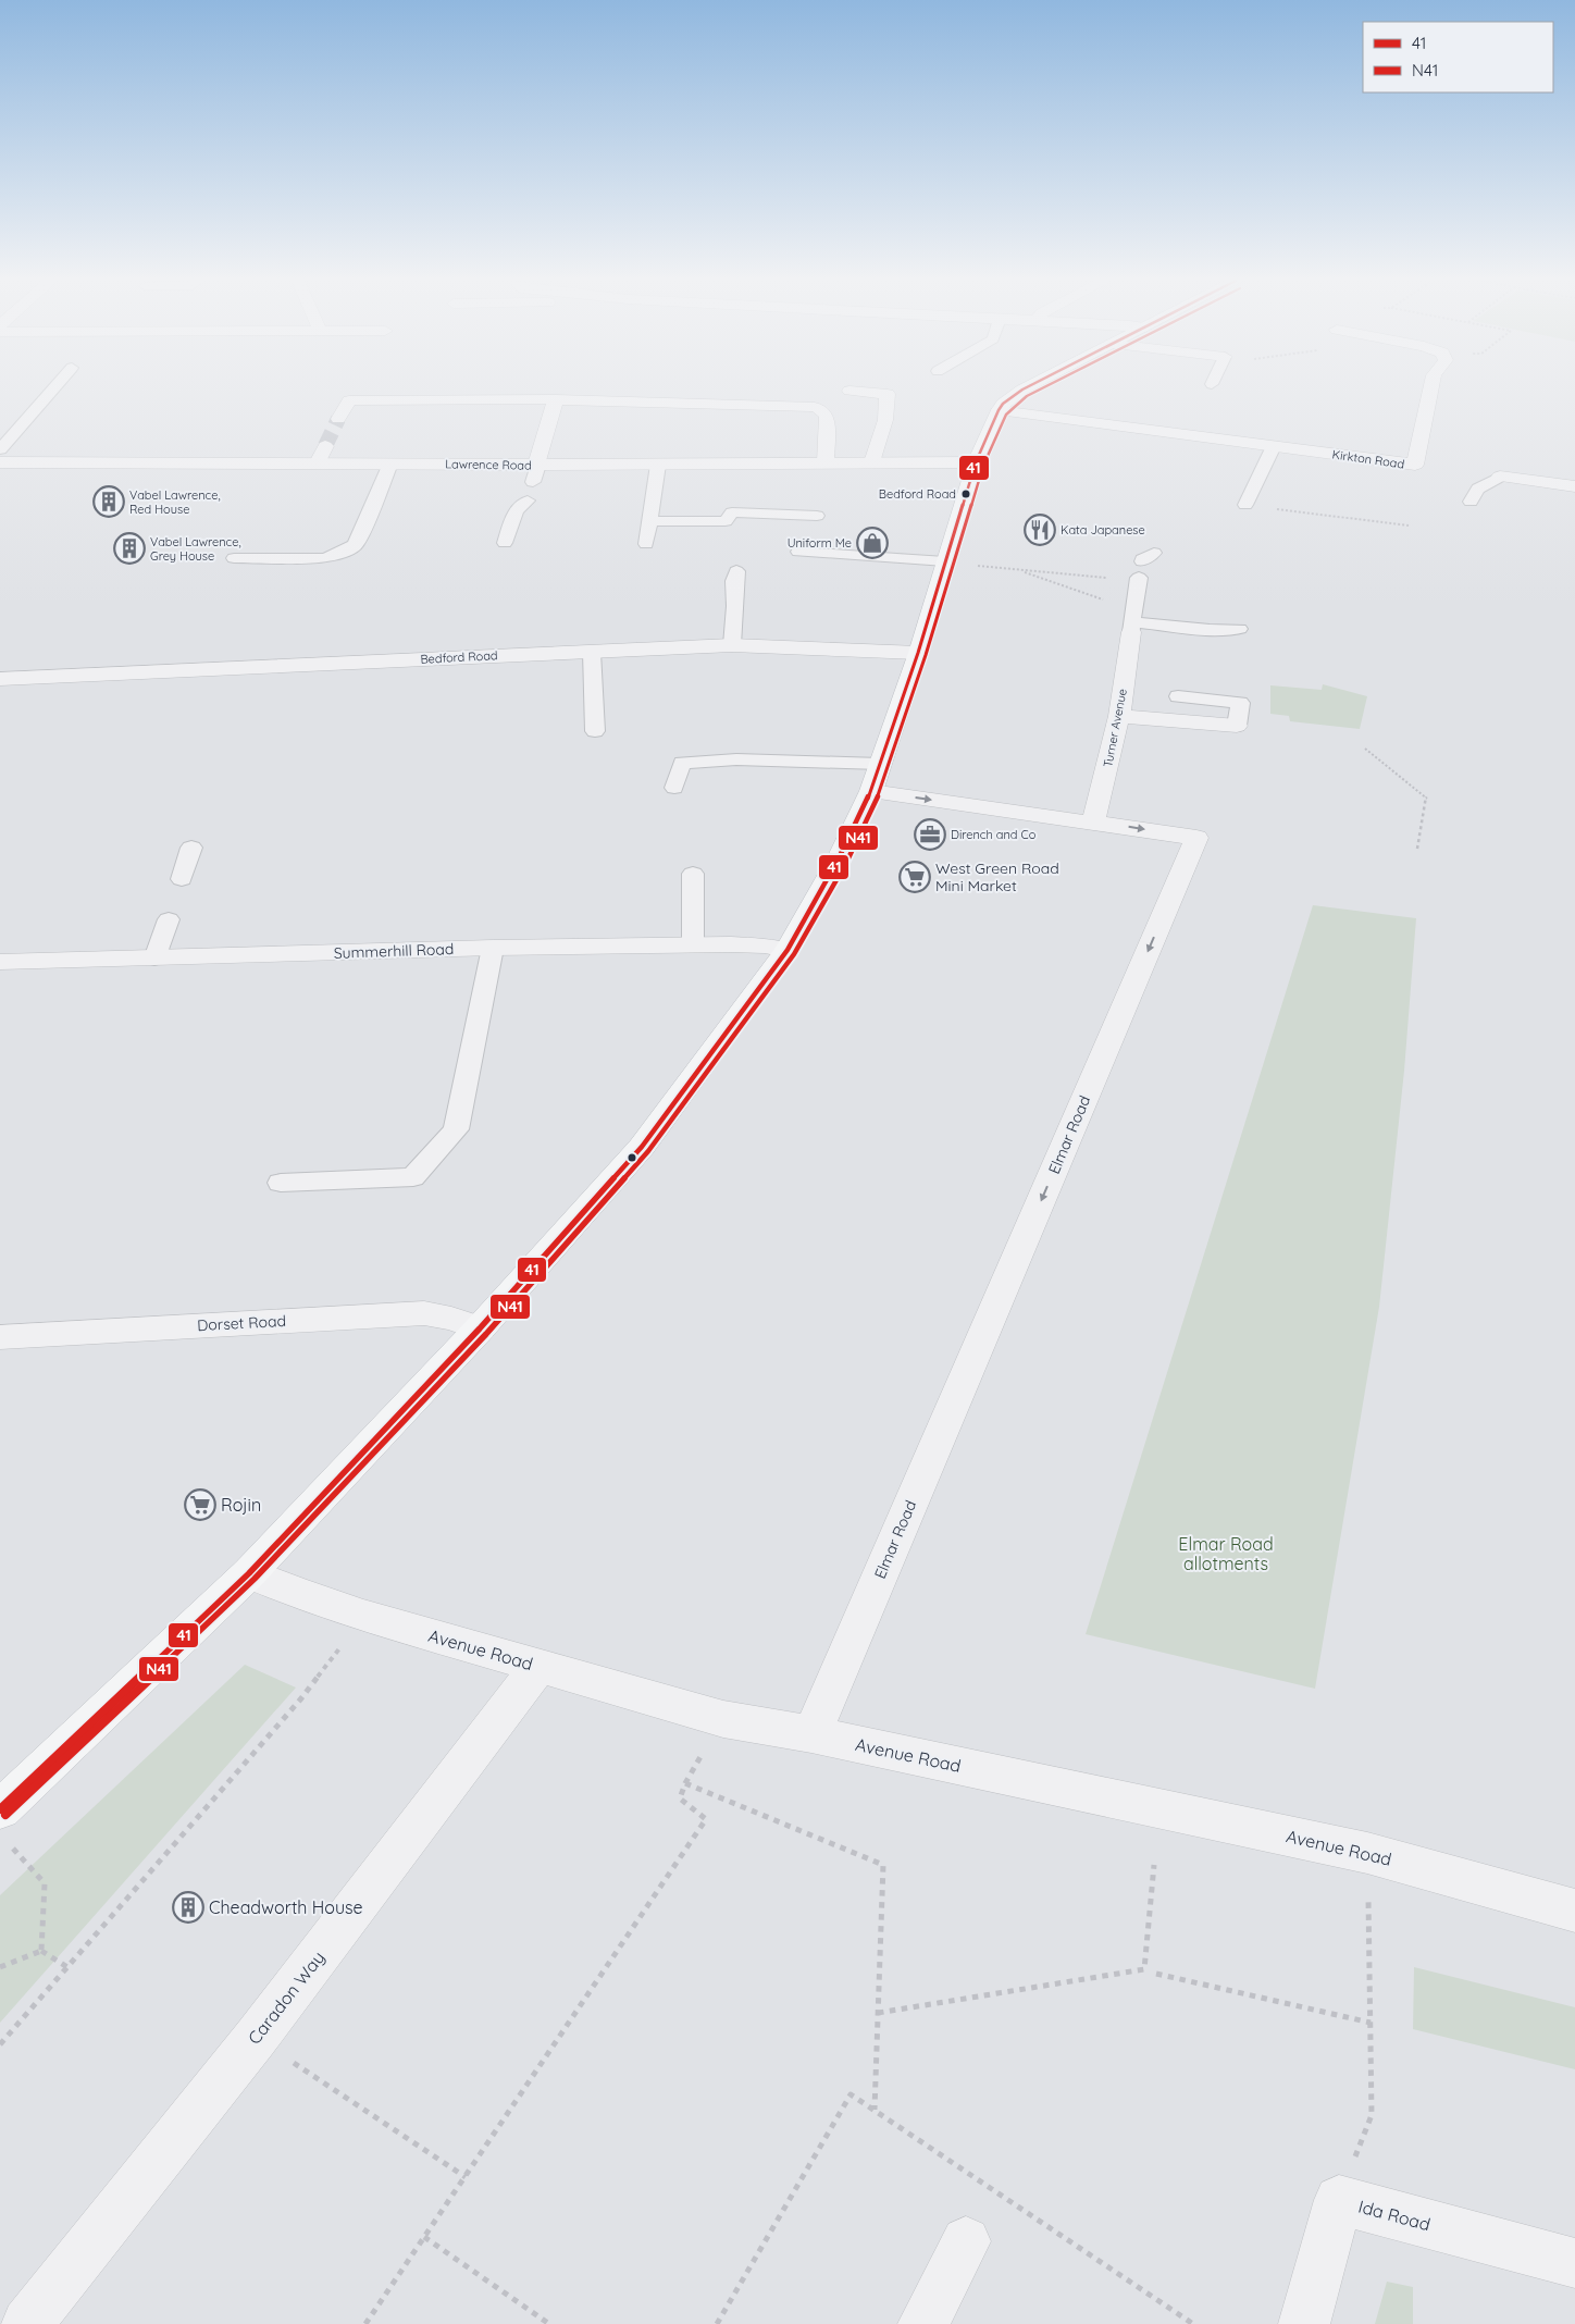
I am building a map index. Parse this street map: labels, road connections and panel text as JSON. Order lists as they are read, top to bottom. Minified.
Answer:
{"streets":{"street":["Kirkton Road","Lawrence Road","Bedford Road","Turner Avenue","Summerhill Road","Elmar Road","Dorset Road","Avenue Road","Caradon Way","Ida Road"]},"crossings":[["Turner Avenue","Elmar Road"],["Elmar Road","Avenue Road"],["Avenue Road","Caradon Way"]],"parks":["Elmar Road allotments"],"places":{"other":["Bedford Road"],"building":["Vabel Lawrence, Red House","Vabel Lawrence, Grey House","Cheadworth House"],"restaurant":["Kata Japanese"],"shop":["Uniform Me"],"office":["Dirench and Co"],"supermarket":["West Green Road Mini Market","Rojin"]},"lines":["transit line 41","transit line N41"],"legend":["41","N41"]}
